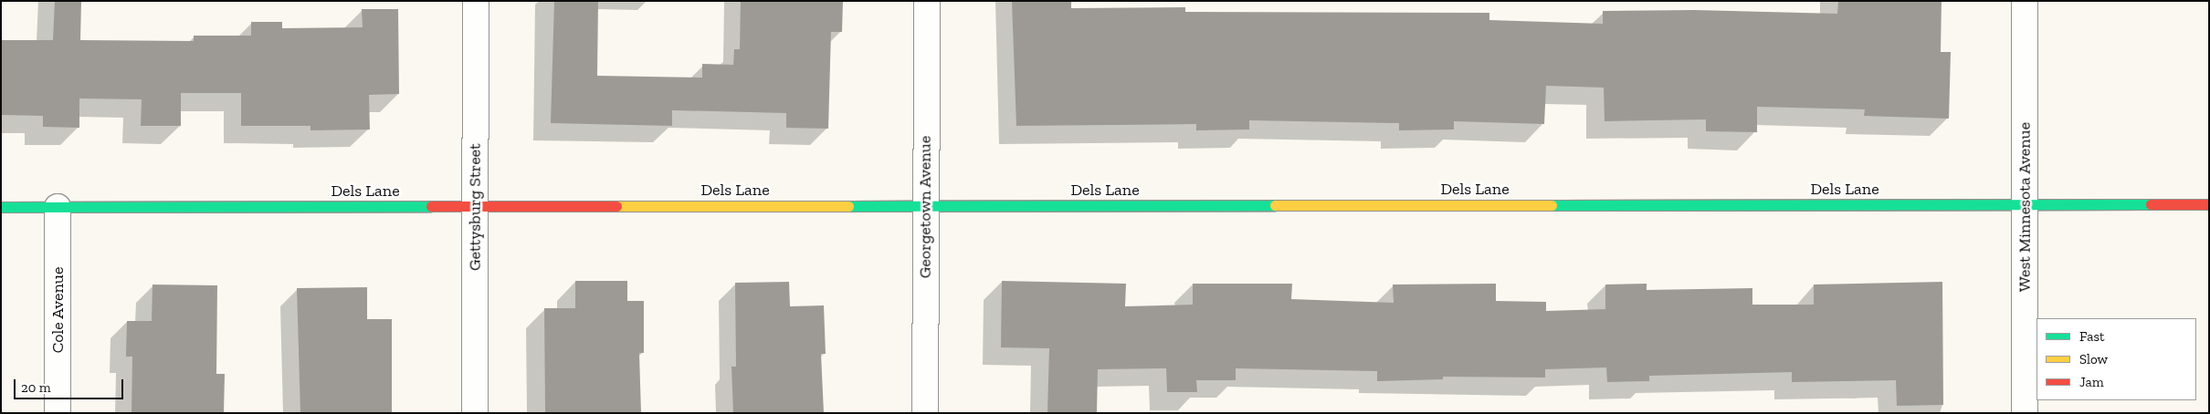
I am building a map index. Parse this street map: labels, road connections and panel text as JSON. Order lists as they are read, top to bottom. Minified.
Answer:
{"streets":{"street":["Dels Lane","Gettysburg Street","Georgetown Avenue","West Minnesota Avenue","Cole Avenue"]},"crossings":[["Dels Lane","Gettysburg Street"],["Dels Lane","Georgetown Avenue"],["Dels Lane","West Minnesota Avenue"],["Dels Lane","Cole Avenue"]],"legend":["Fast","Slow","Jam"],"scale_bar":"20 m"}
